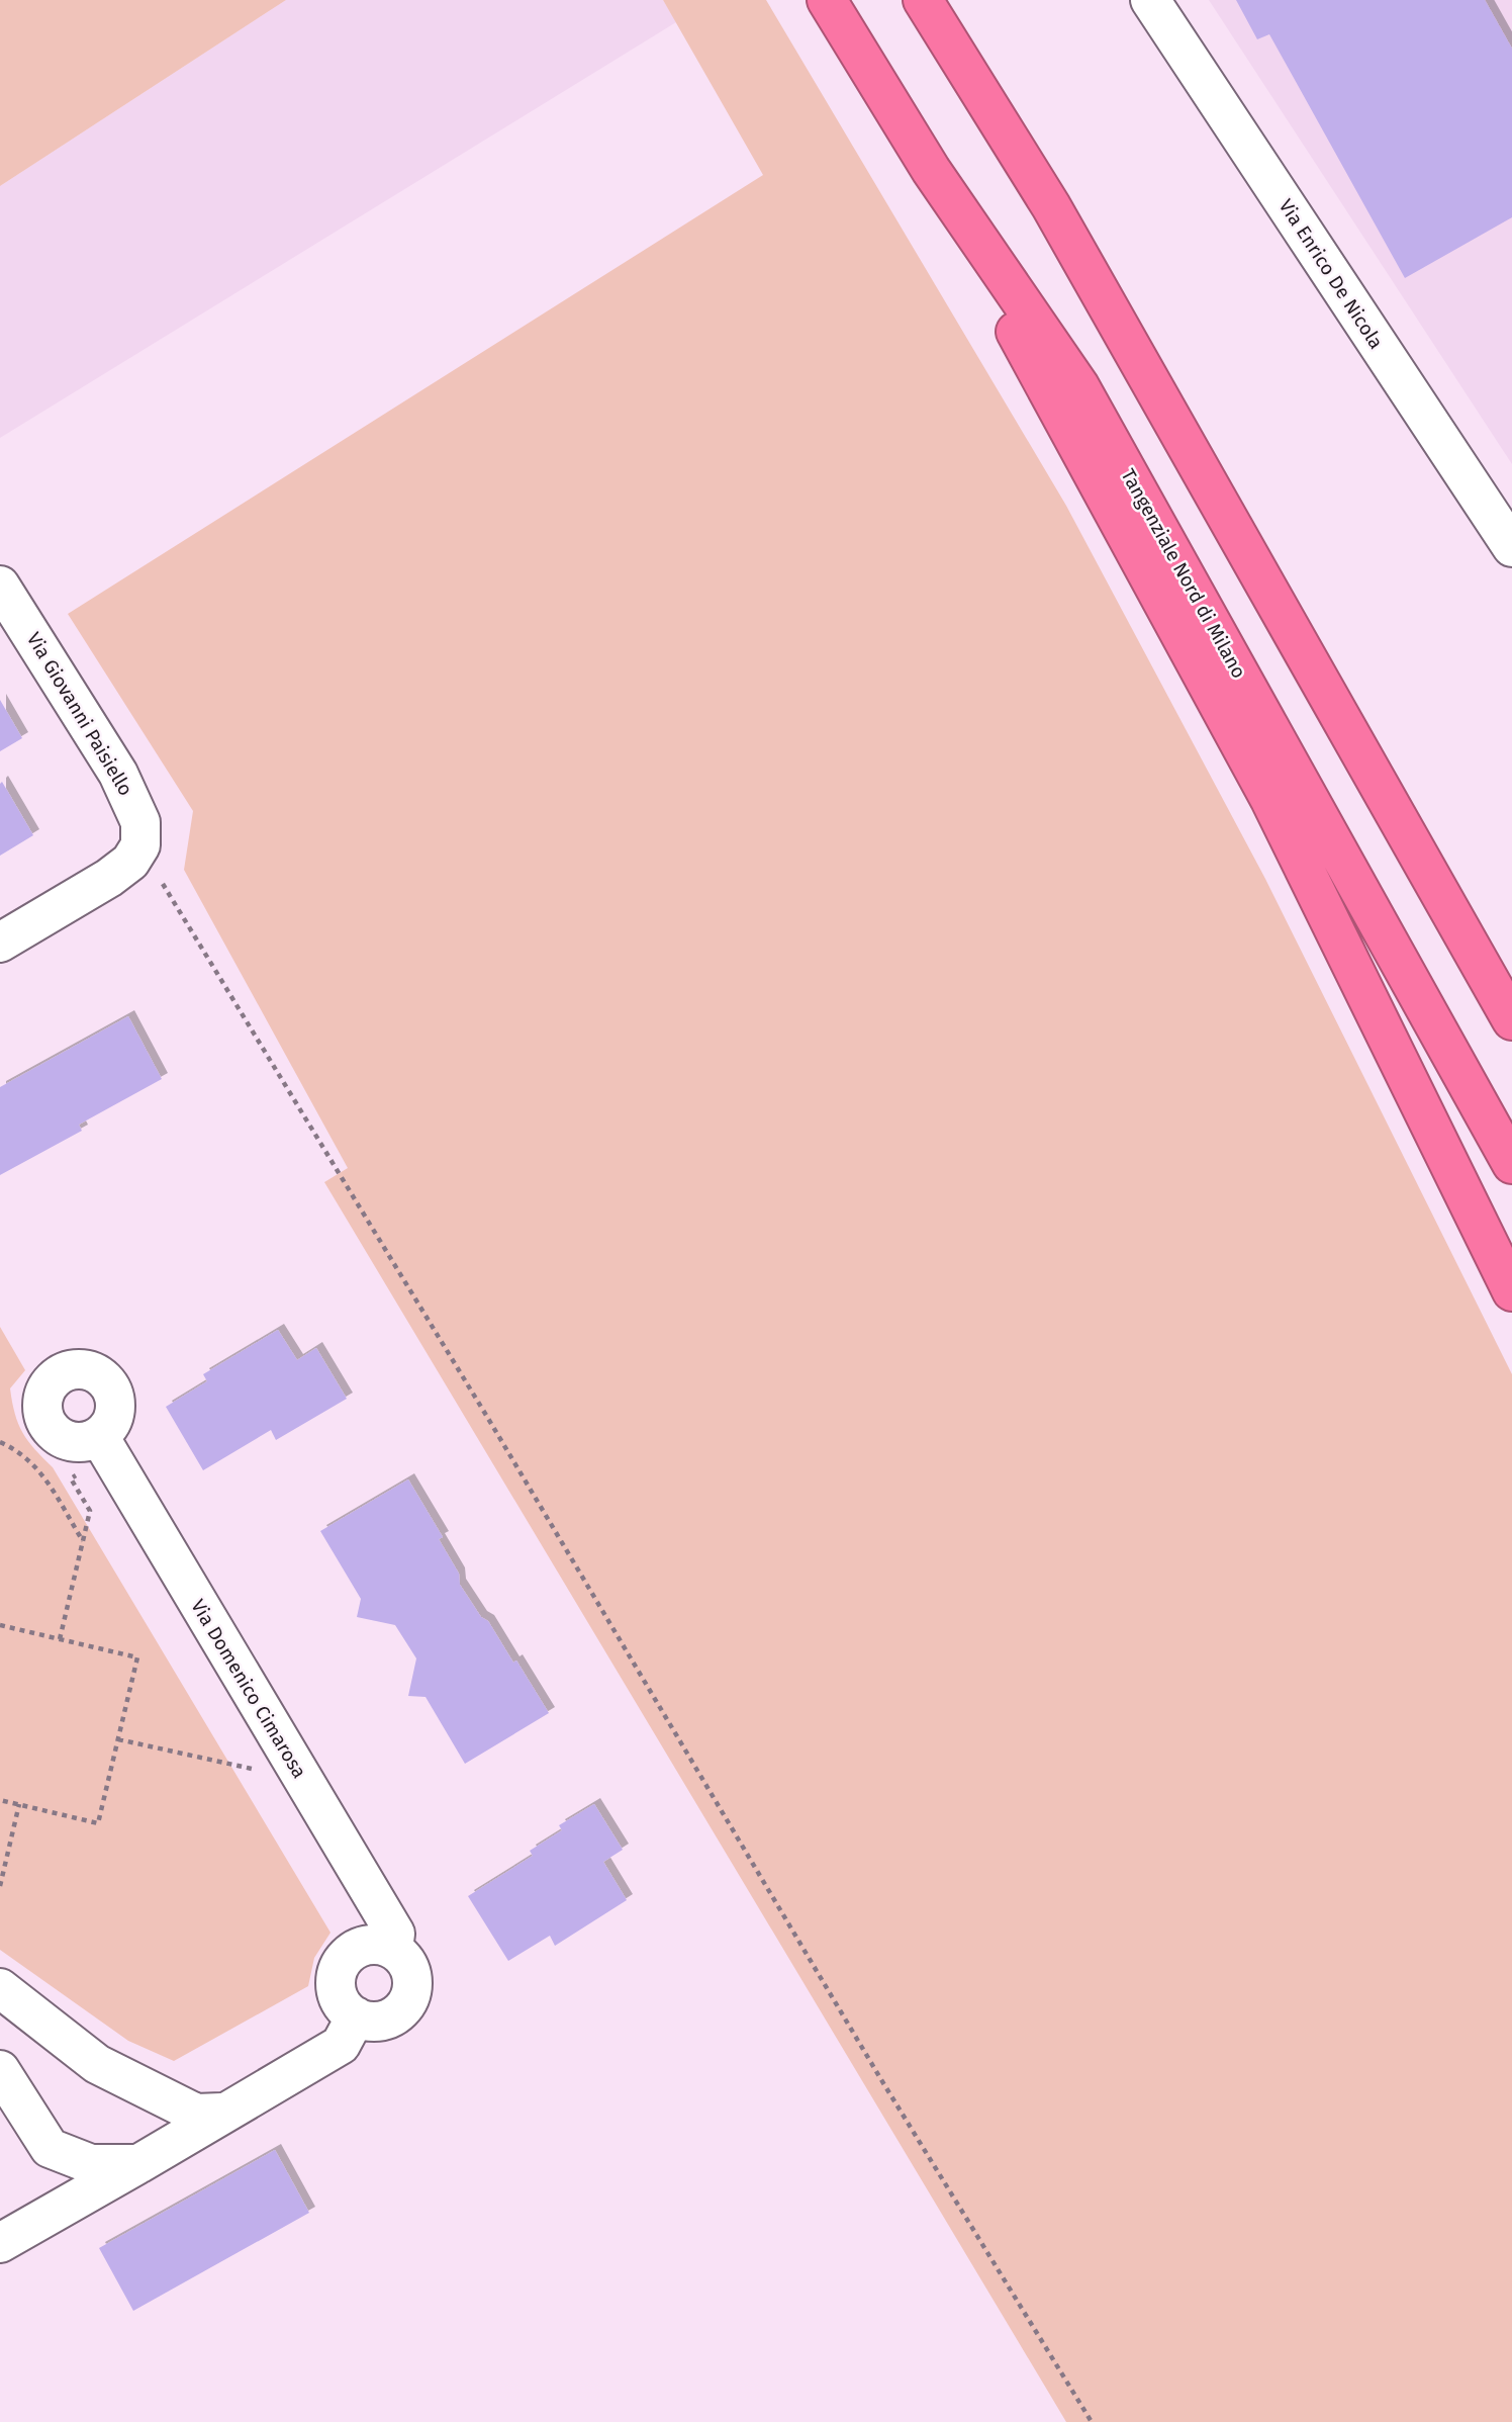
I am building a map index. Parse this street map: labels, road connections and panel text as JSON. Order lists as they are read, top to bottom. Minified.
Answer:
{"streets":{"highway":["Tangenziale Nord di Milano"],"street":["Via Enrico De Nicola","Via Giovanni Paisiello","Via Domenico Cimarosa"]}}
